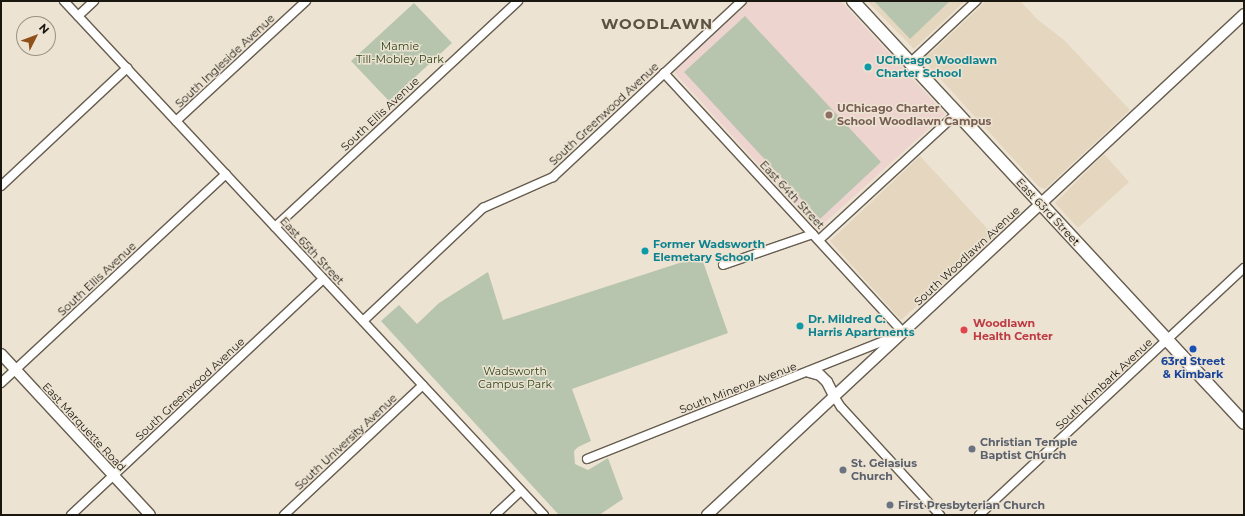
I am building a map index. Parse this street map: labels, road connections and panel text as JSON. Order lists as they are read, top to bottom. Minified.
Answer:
{"streets":{"main road":["East 63rd Street"],"street":["South Ingleside Avenue","South Ellis Avenue","South Greenwood Avenue","East 64th Street","East 65th Street","South Woodlawn Avenue","South Kimbark Avenue","South Minerva Avenue","East Marquette Road","South University Avenue"]},"crossings":[["South Ingleside Avenue","East 65th Street"],["South Ellis Avenue","East 65th Street"],["South Ellis Avenue","East Marquette Road"],["South Greenwood Avenue","East 64th Street"],["South Greenwood Avenue","East 65th Street"],["South Greenwood Avenue","East Marquette Road"],["East 64th Street","South Woodlawn Avenue"],["East 64th Street","South Minerva Avenue"],["East 63rd Street","South Woodlawn Avenue"],["East 63rd Street","South Kimbark Avenue"],["East 65th Street","South University Avenue"],["South Woodlawn Avenue","South Minerva Avenue"]],"districts":["WOODLAWN"],"parks":["Mamie Till-Mobley Park","Wadsworth Campus Park"],"places":["UChicago Woodlawn Charter School","UChicago Charter School Woodlawn Campus","Former Wadsworth Elemetary School","Dr. Mildred C. Harris Apartments","Woodlawn Health Center","63rd Street & Kimbark","Christian Temple Baptist Church","St. Gelasius Church","First Presbyterian Church"],"north":"top right"}
